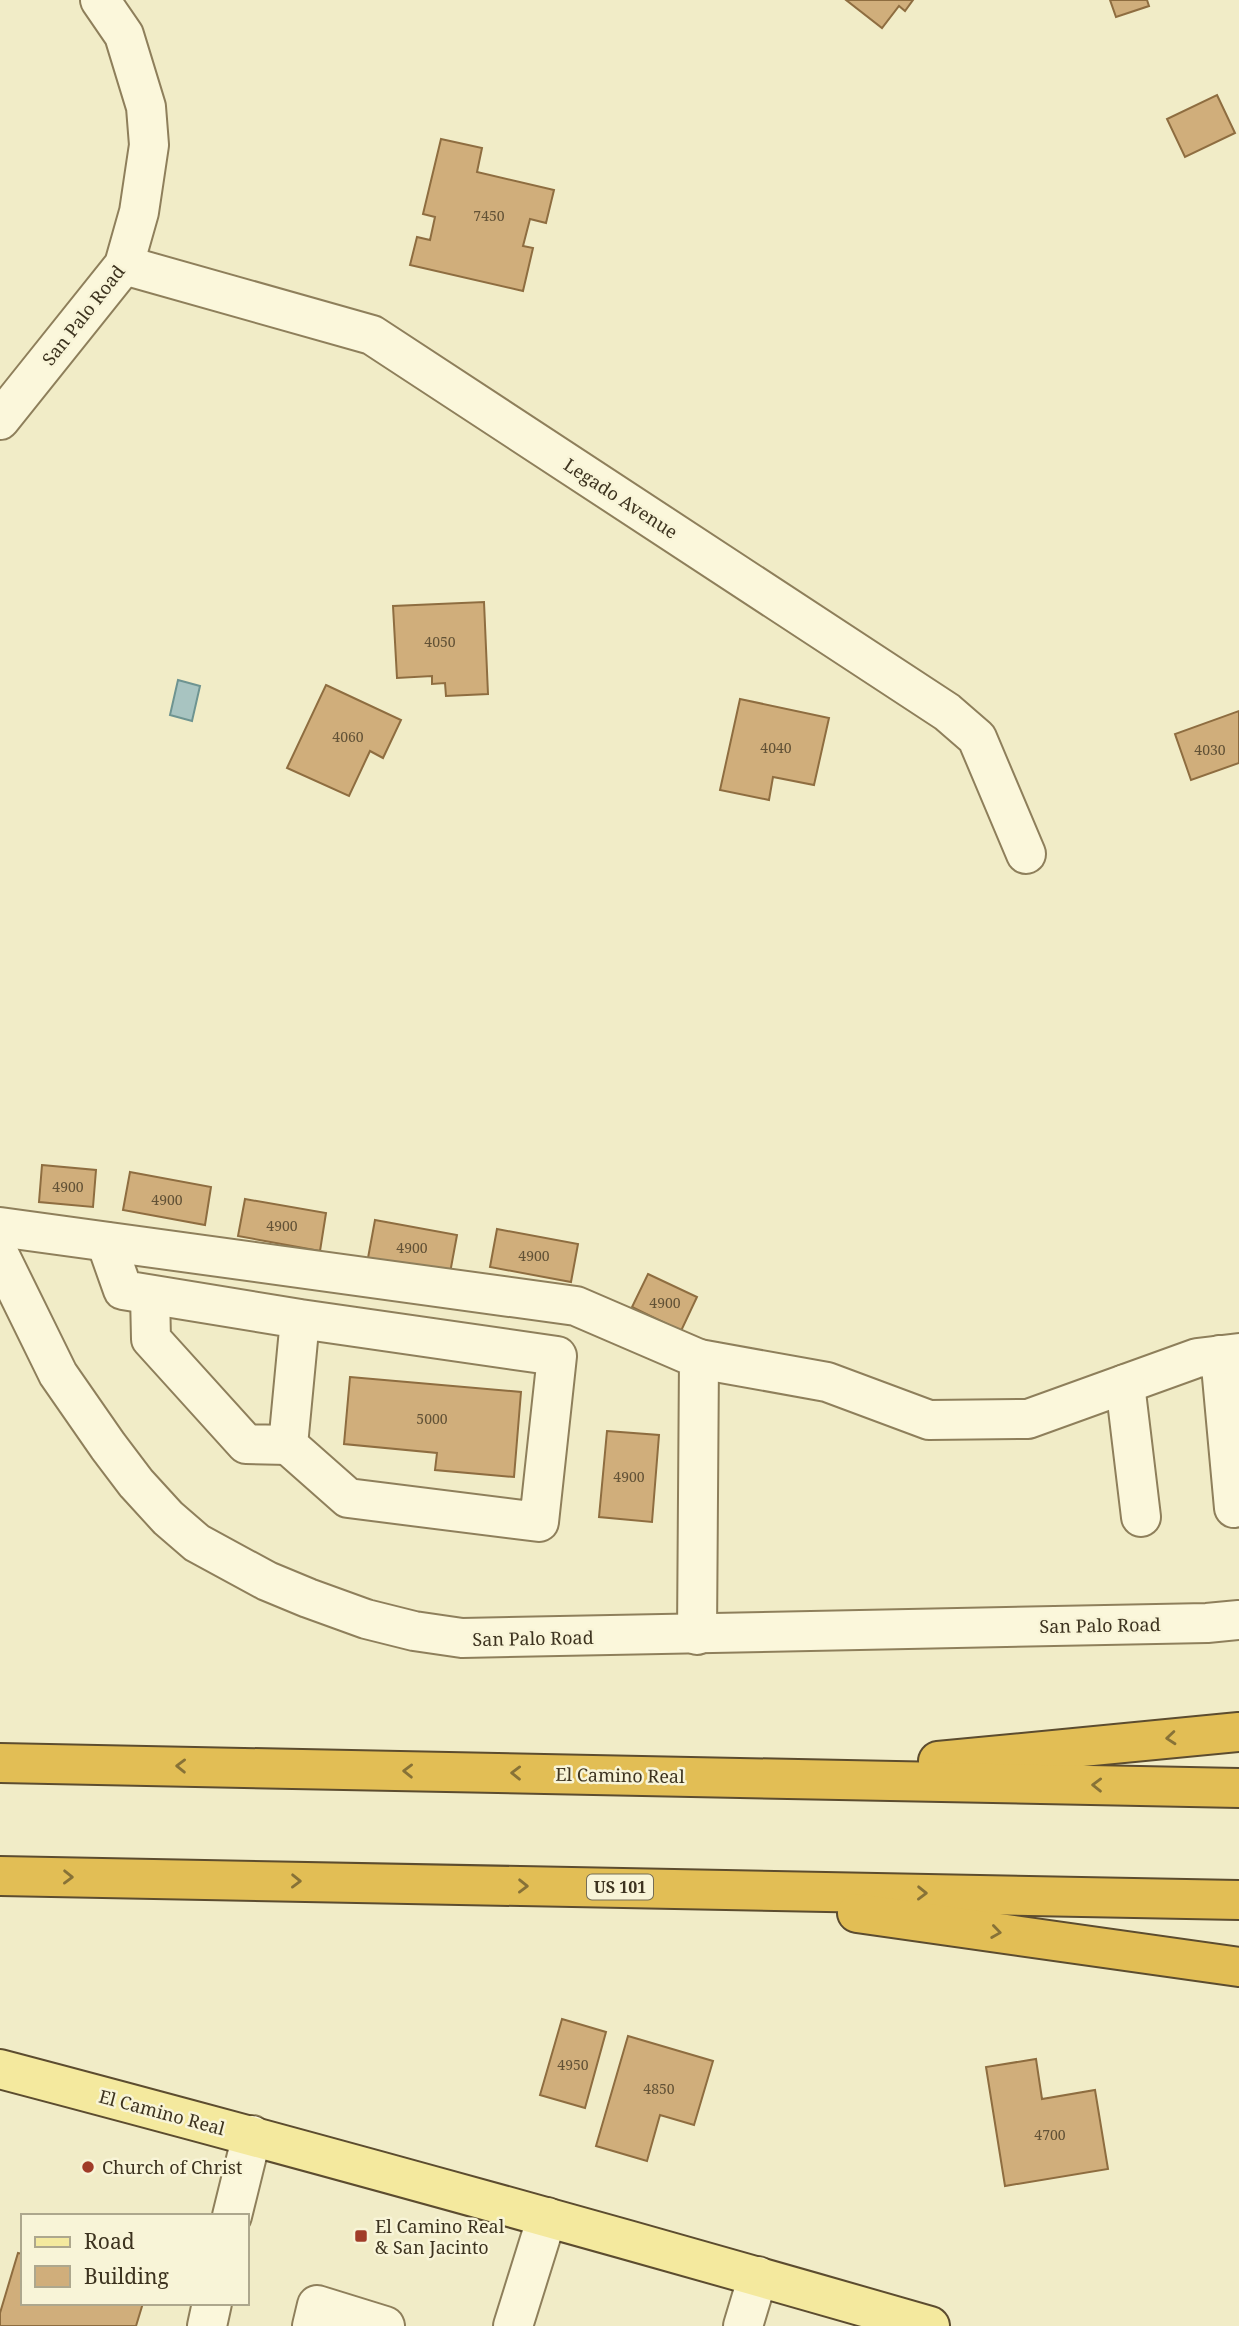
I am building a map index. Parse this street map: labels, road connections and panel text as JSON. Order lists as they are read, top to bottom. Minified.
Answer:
{"streets":{"highway":["El Camino Real","US 101"],"street":["San Palo Road","Legado Avenue"]},"crossings":[["San Palo Road","Legado Avenue"]],"places":{"other":["Church of Christ"],"transit":["El Camino Real & San Jacinto"]},"house_numbers":["7450","4050","4060","4040","4030","4900","4900","4900","4900","4900","4900","5000","4900","4950","4850","4700"],"legend":["Road","Building"]}
